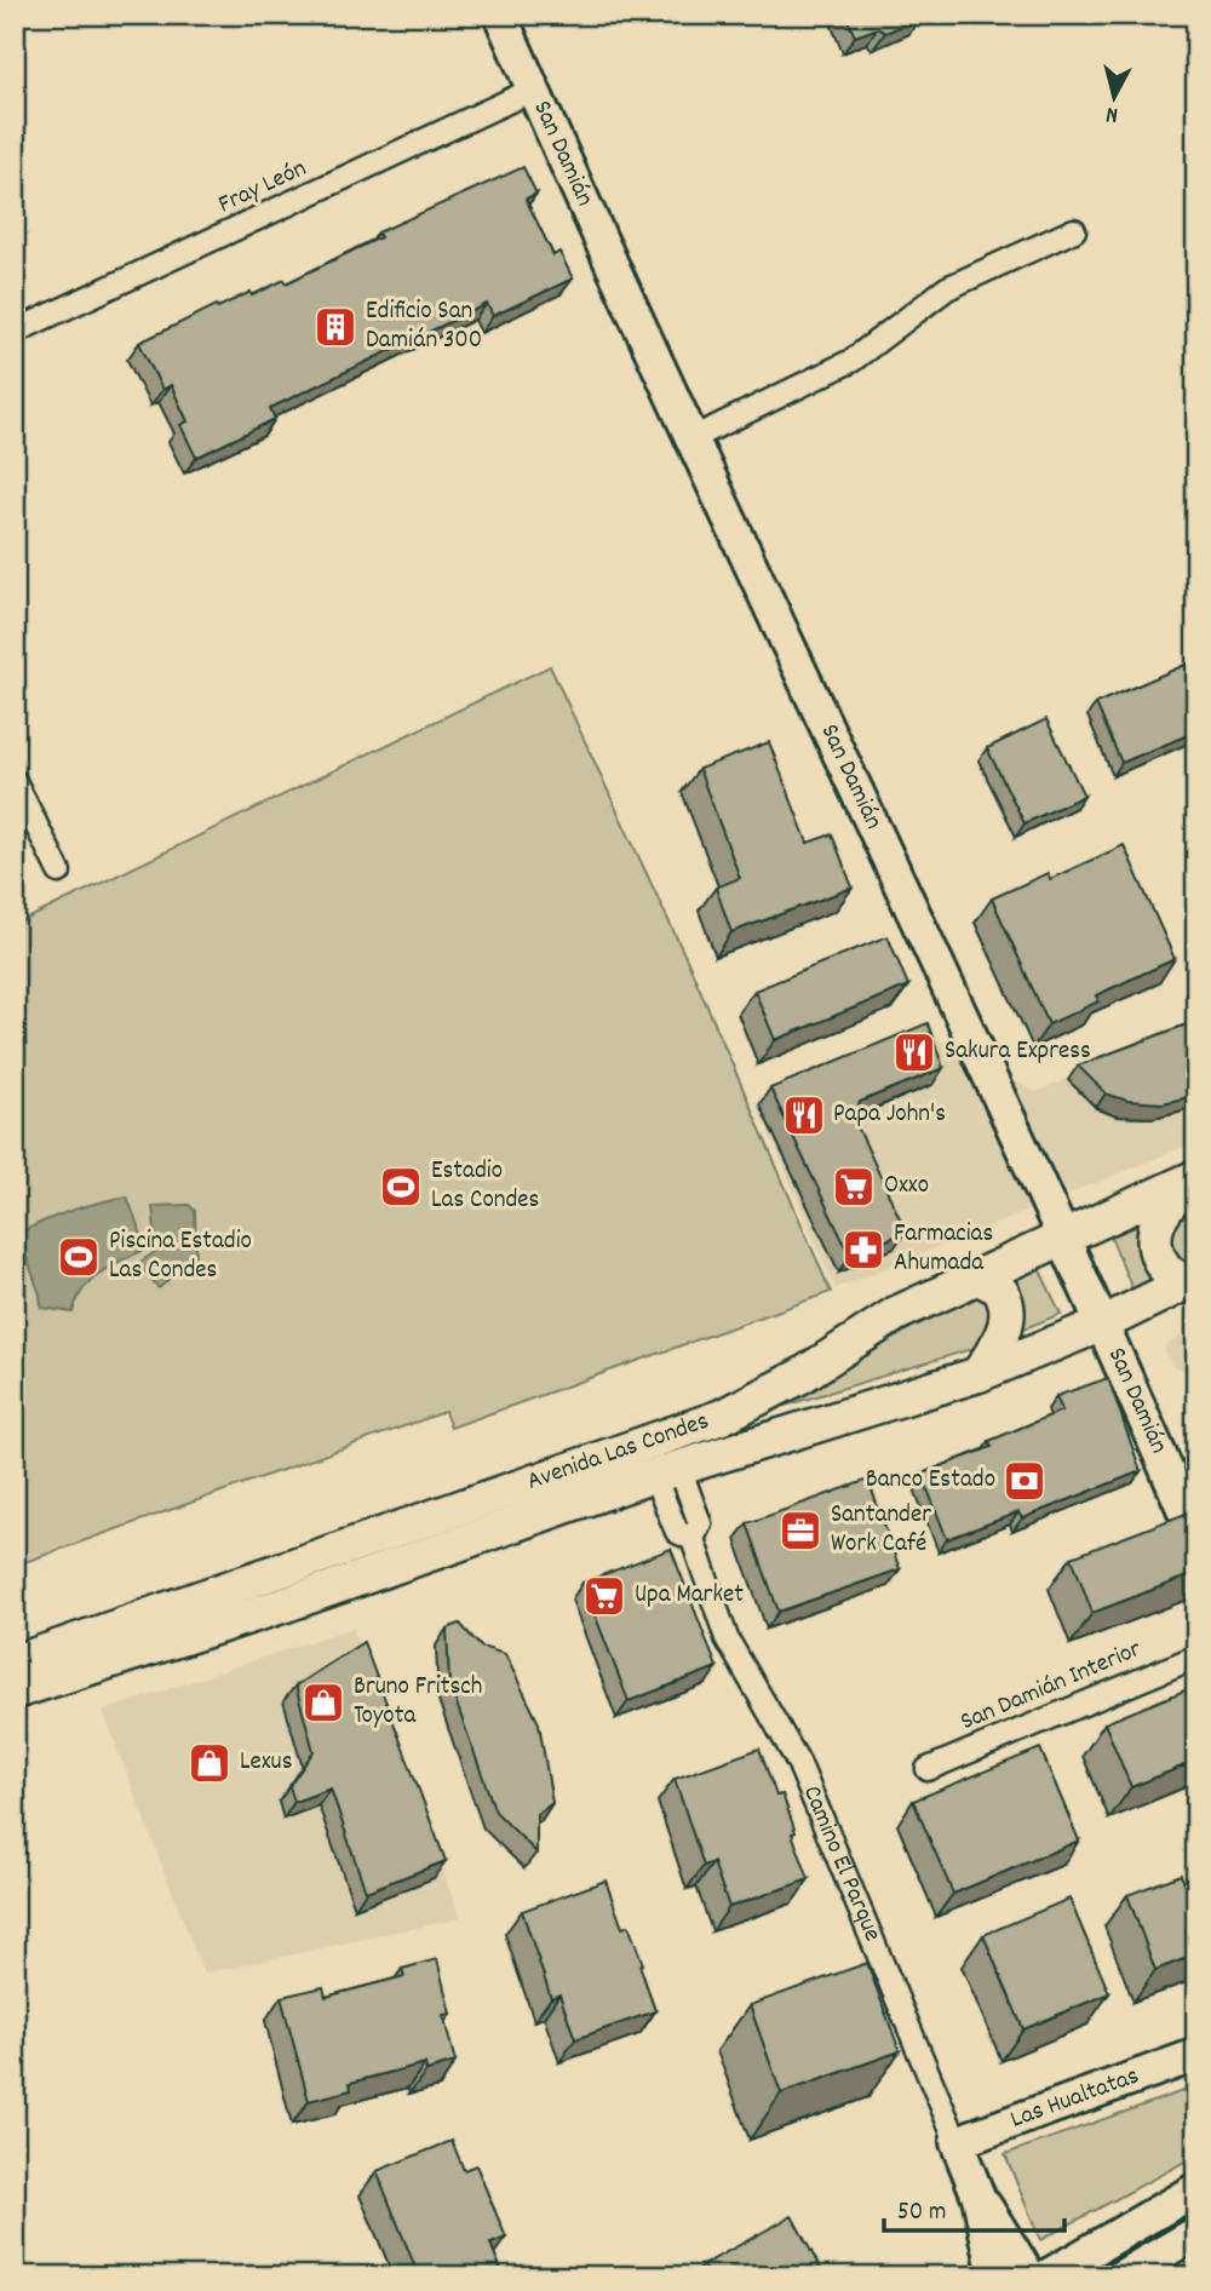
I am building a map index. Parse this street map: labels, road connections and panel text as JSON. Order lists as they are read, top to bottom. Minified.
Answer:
{"streets":{"main road":["San Damián","Avenida Las Condes","Camino El Parque","Las Hualtatas"],"street":["Fray León","San Damián Interior"]},"crossings":[["San Damián","Fray León"],["San Damián","Avenida Las Condes"],["Avenida Las Condes","Camino El Parque"],["Camino El Parque","Las Hualtatas"]],"places":{"building":["Edificio San Damián 300"],"restaurant":["Sakura Express","Papa John's"],"sports":["Estadio Las Condes","Piscina Estadio Las Condes"],"supermarket":["Oxxo","Upa Market"],"pharmacy":["Farmacias Ahumada"],"bank":["Banco Estado"],"office":["Santander Work Café"],"shop":["Bruno Fritsch Toyota","Lexus"]},"scale_bar":"50 m","north":"bottom"}
